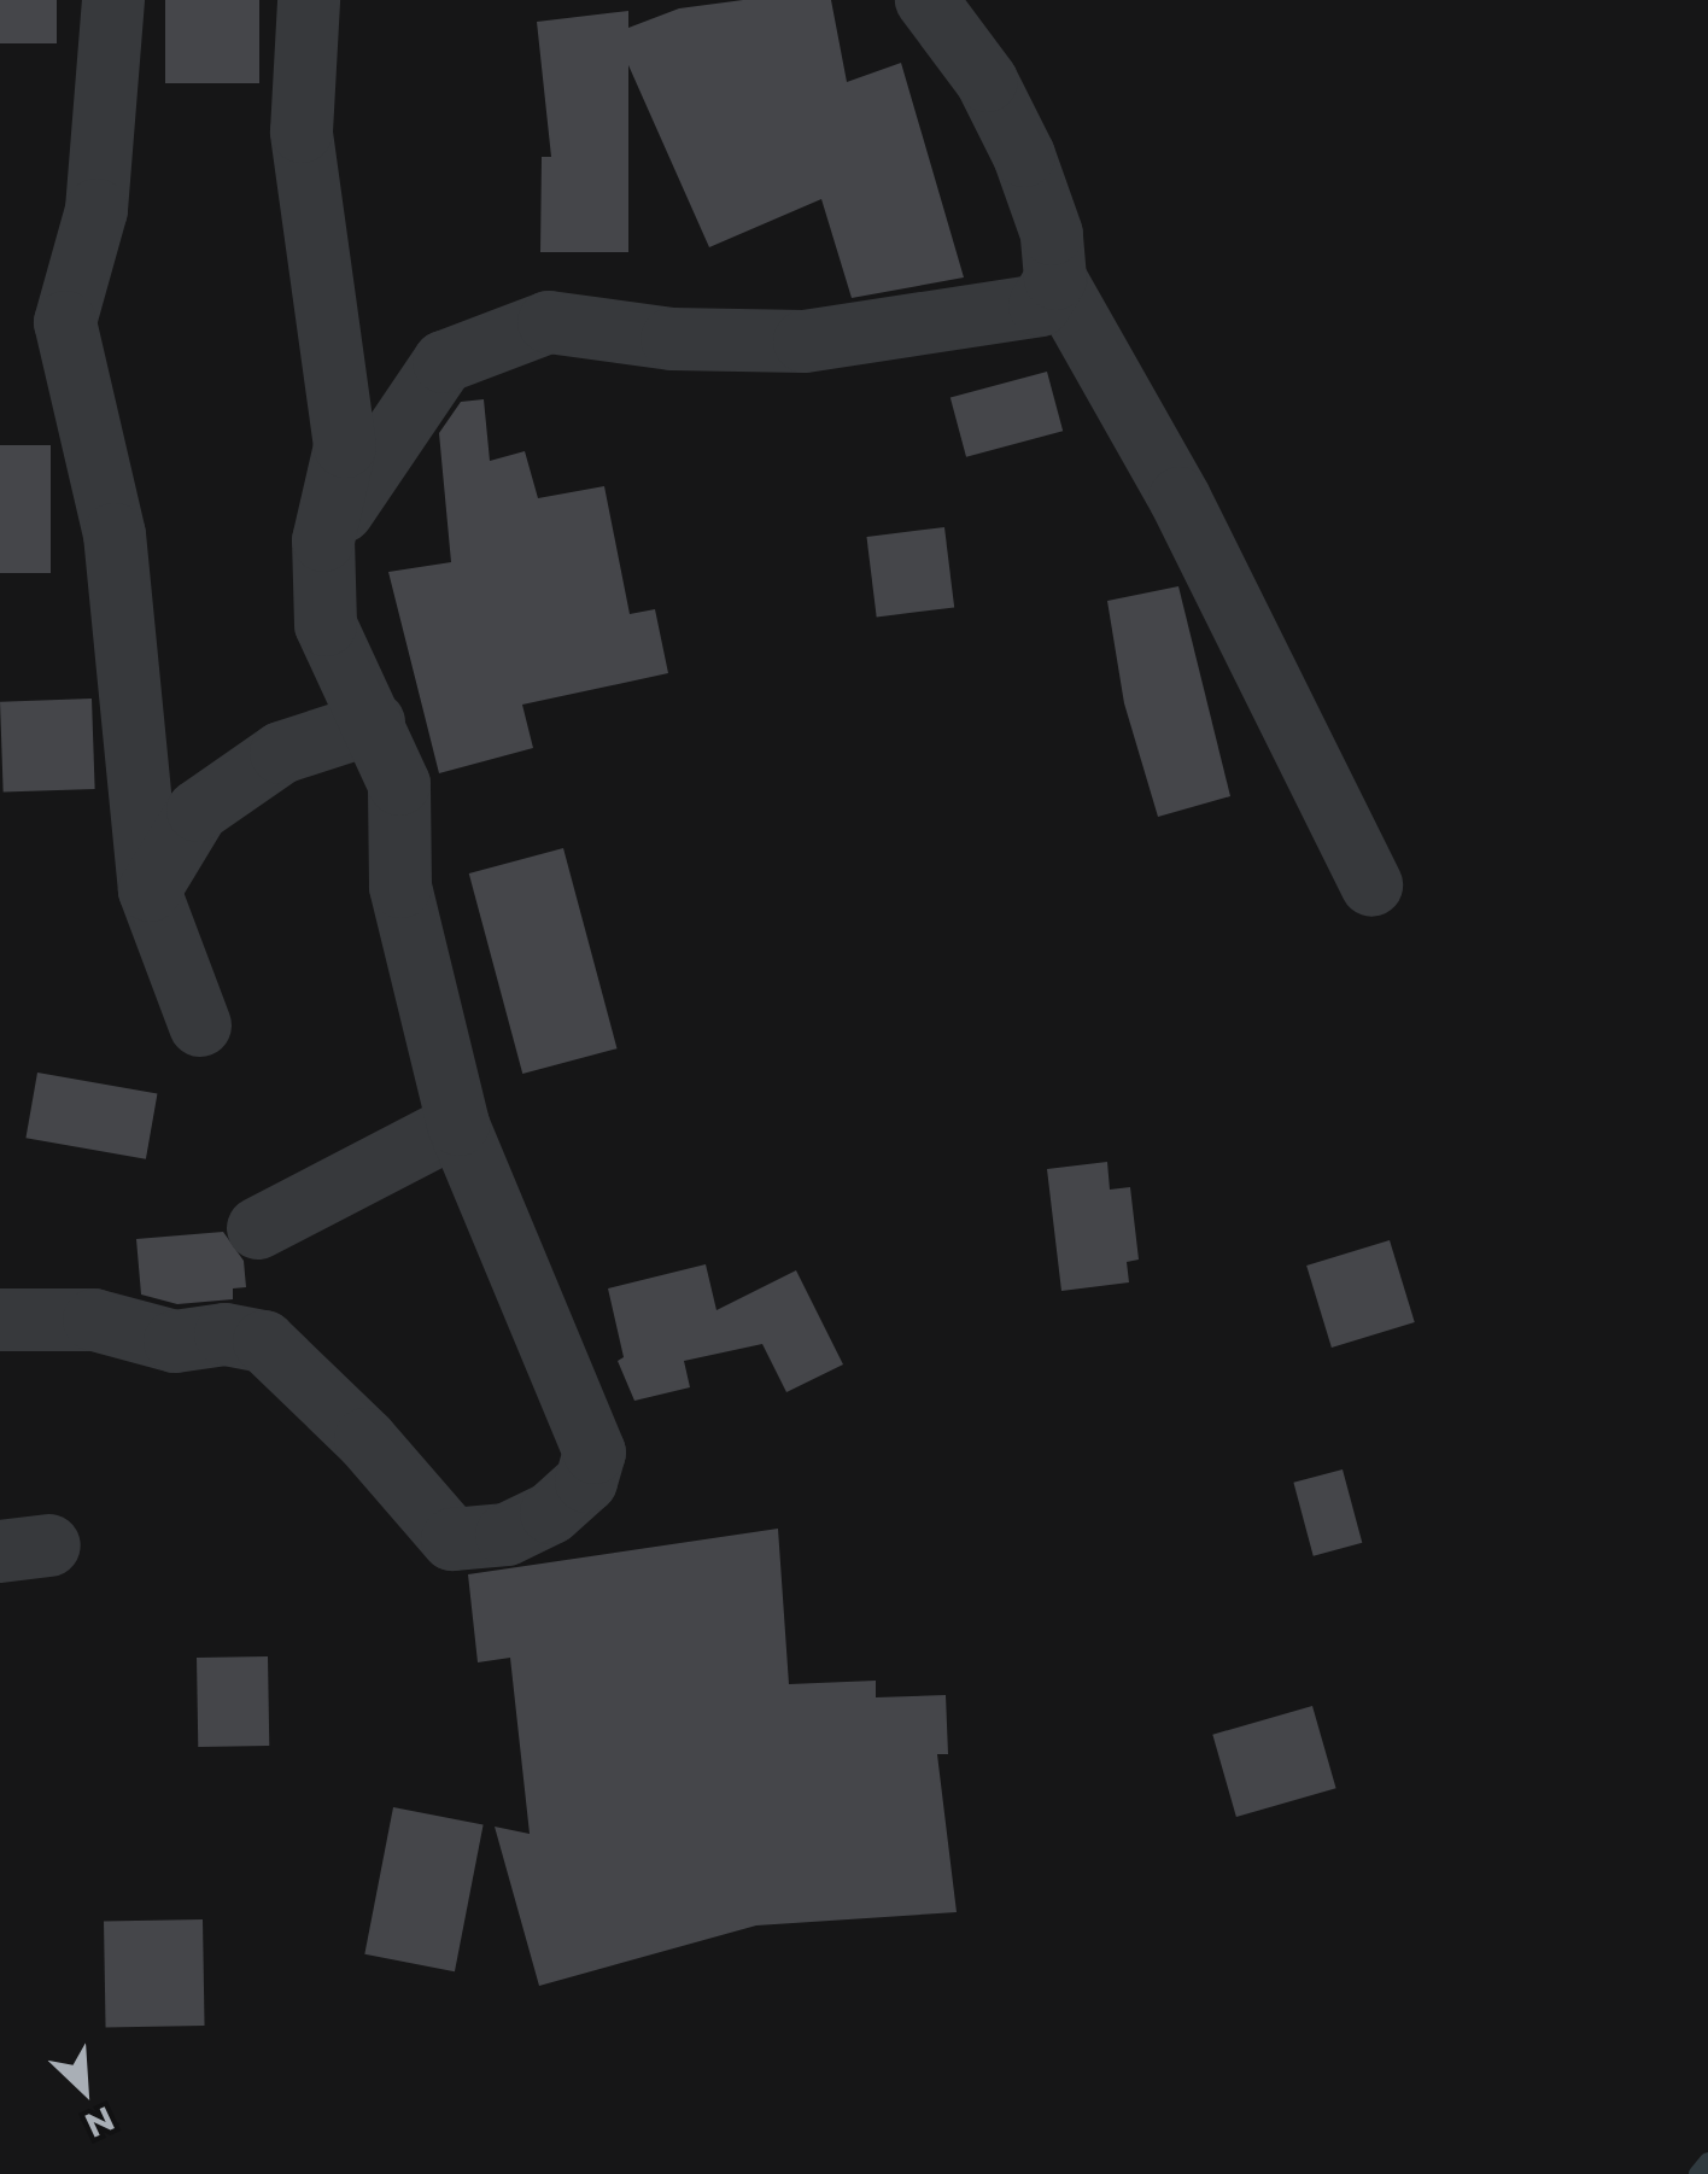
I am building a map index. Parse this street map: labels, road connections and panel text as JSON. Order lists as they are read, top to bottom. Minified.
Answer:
{"north":"bottom right"}
